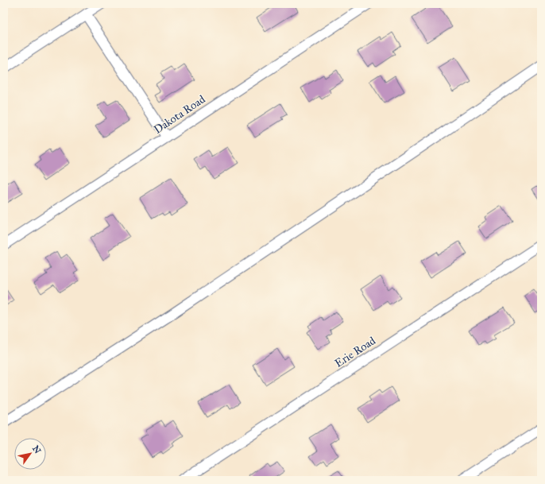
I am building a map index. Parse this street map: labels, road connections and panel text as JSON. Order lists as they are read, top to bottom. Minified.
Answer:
{"streets":{"street":["Dakota Road","Erie Road"]},"north":"top right"}
